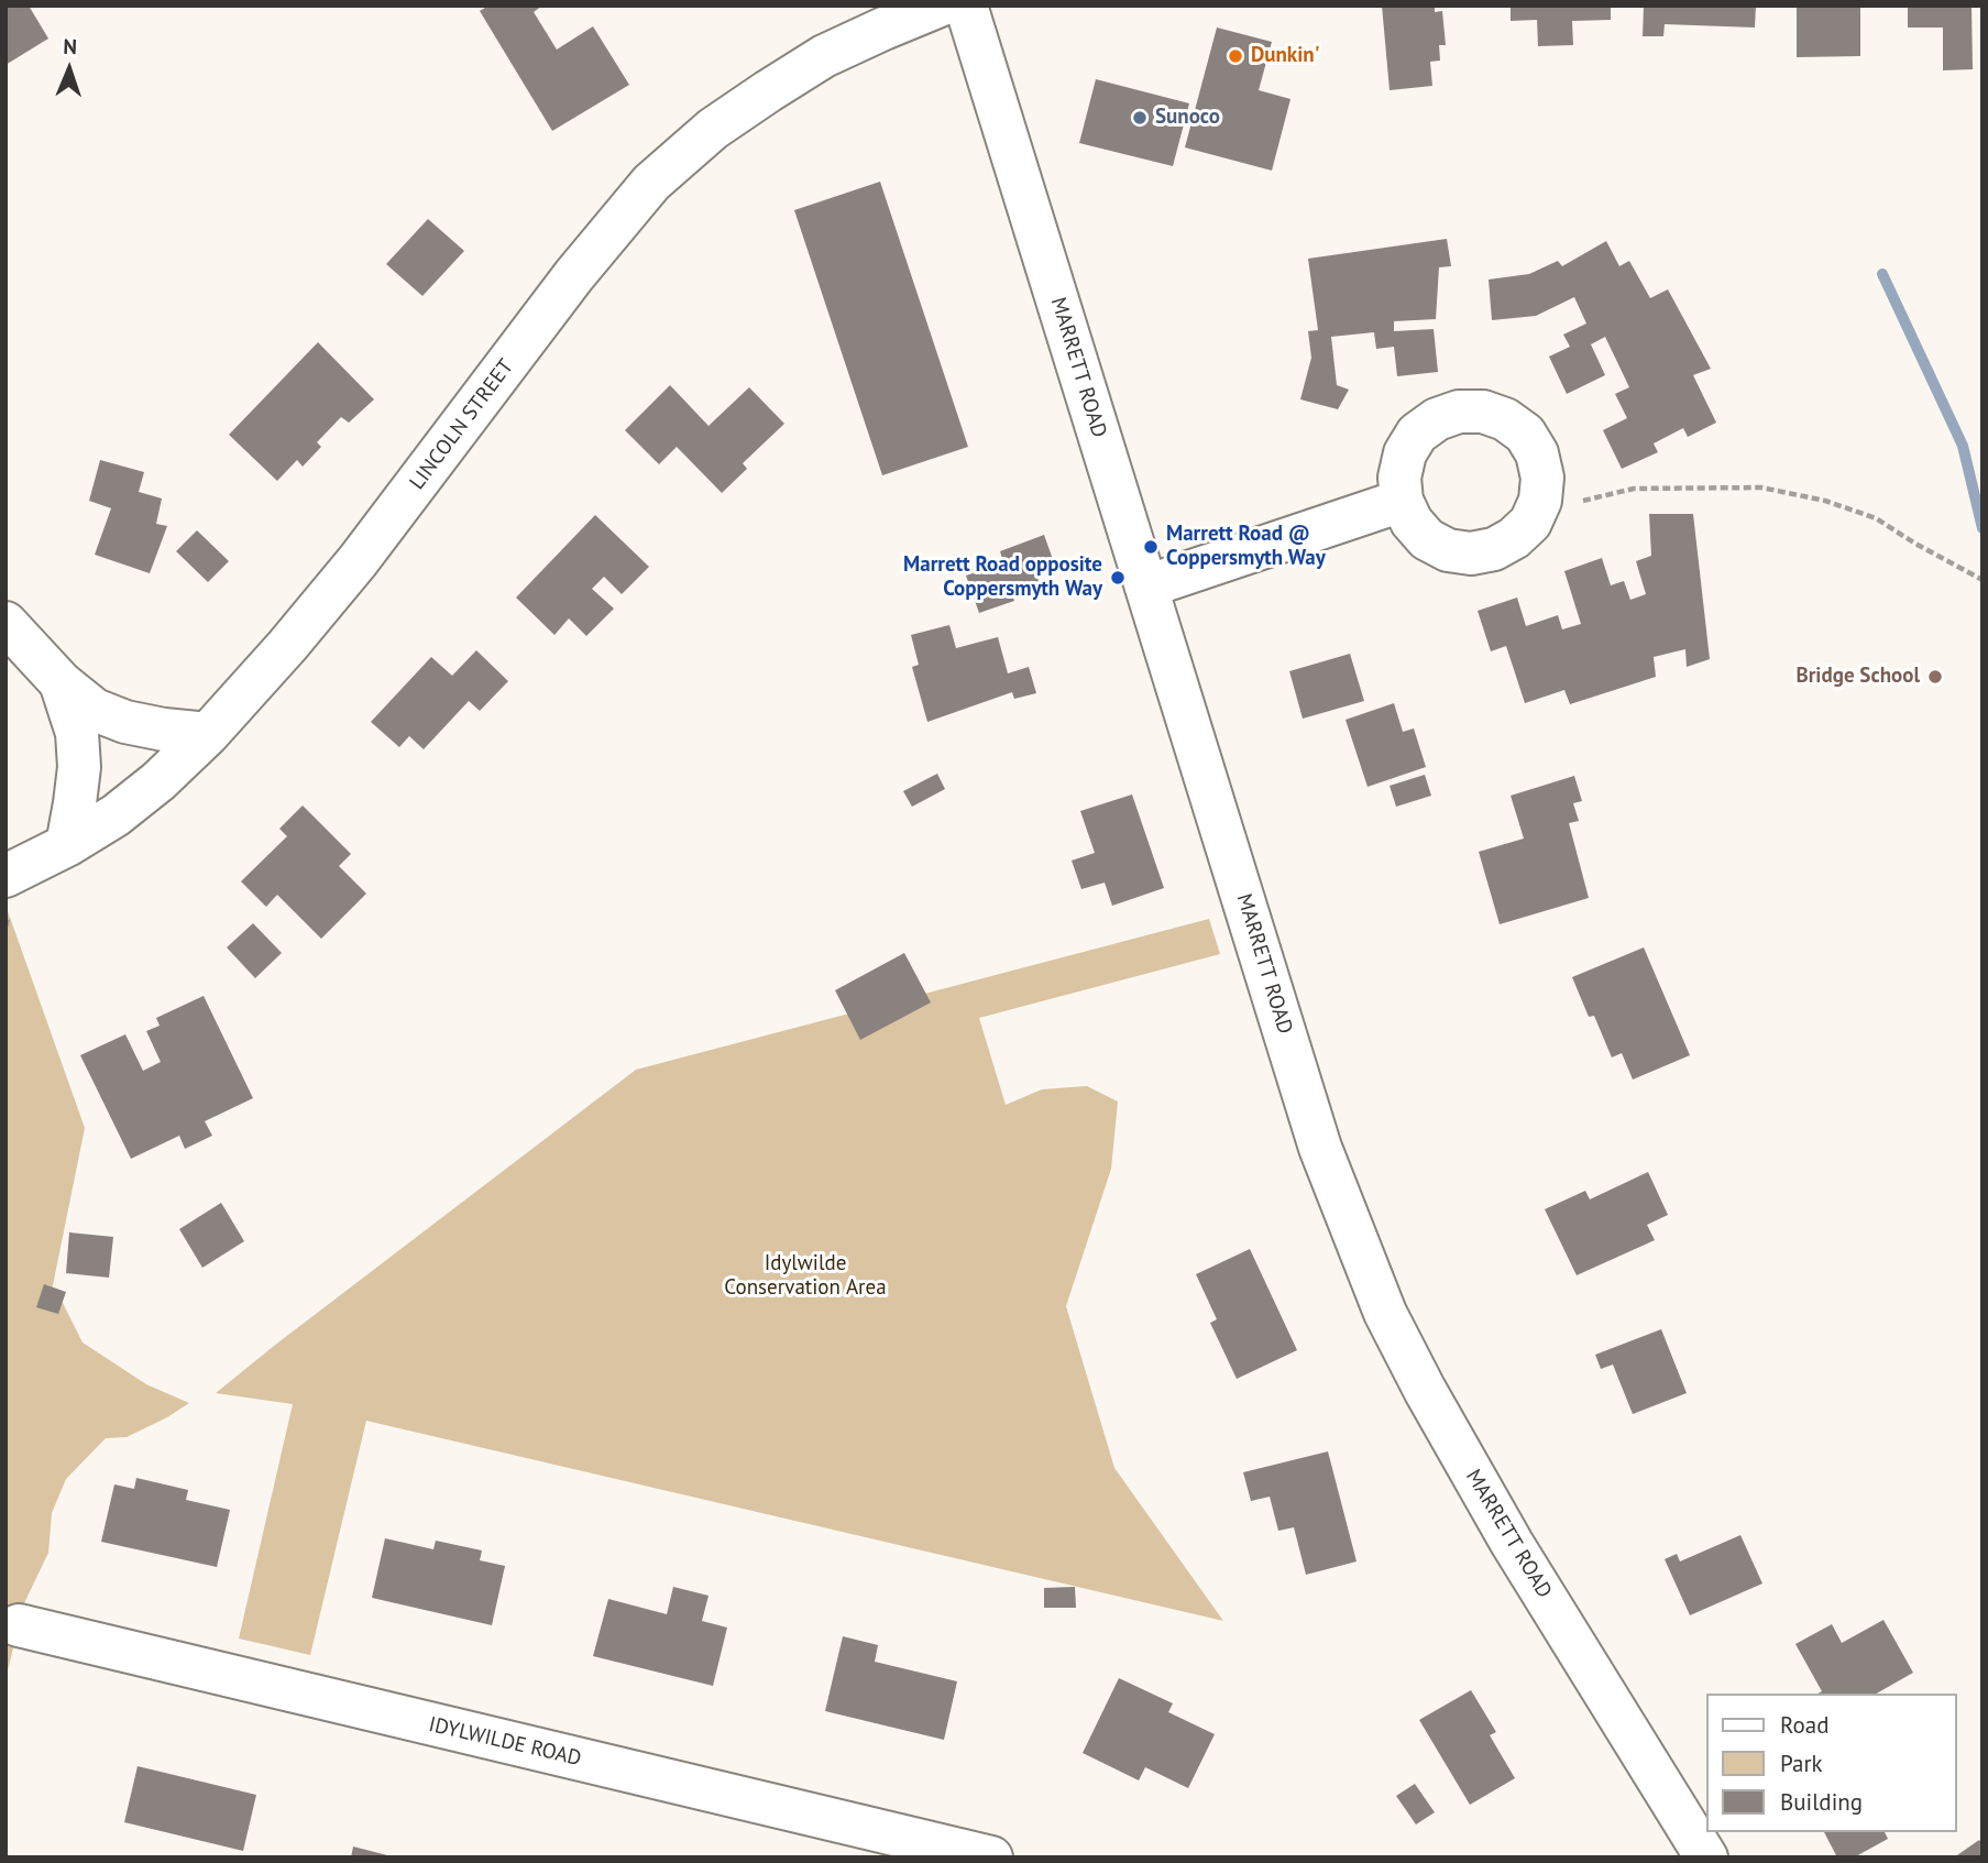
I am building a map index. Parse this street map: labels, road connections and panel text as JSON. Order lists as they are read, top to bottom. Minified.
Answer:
{"streets":{"street":["MARRETT ROAD","LINCOLN STREET","IDYLWILDE ROAD"]},"parks":["Idylwilde Conservation Area"],"places":["Dunkin'","Sunoco","Marrett Road @ Coppersmyth Way","Marrett Road opposite Coppersmyth Way","Bridge School"],"legend":["Road","Park","Building"],"north":"top"}
